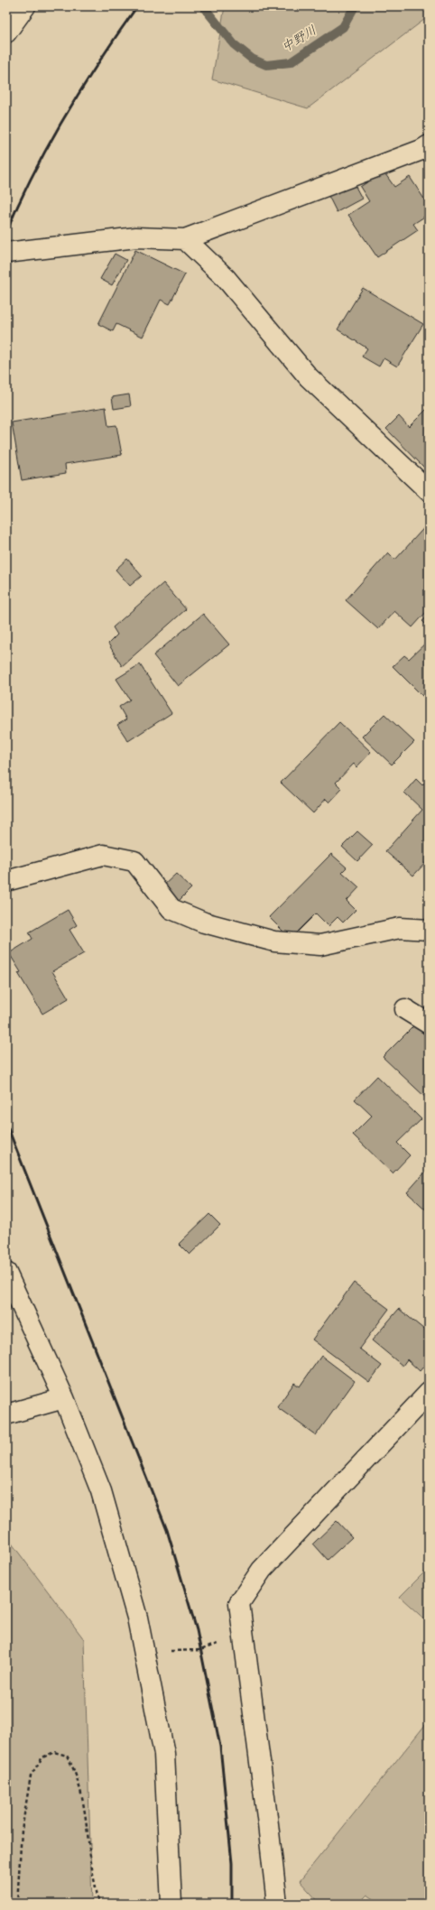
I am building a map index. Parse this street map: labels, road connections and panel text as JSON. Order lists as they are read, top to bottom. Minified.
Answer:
{"water":["中野川"]}
